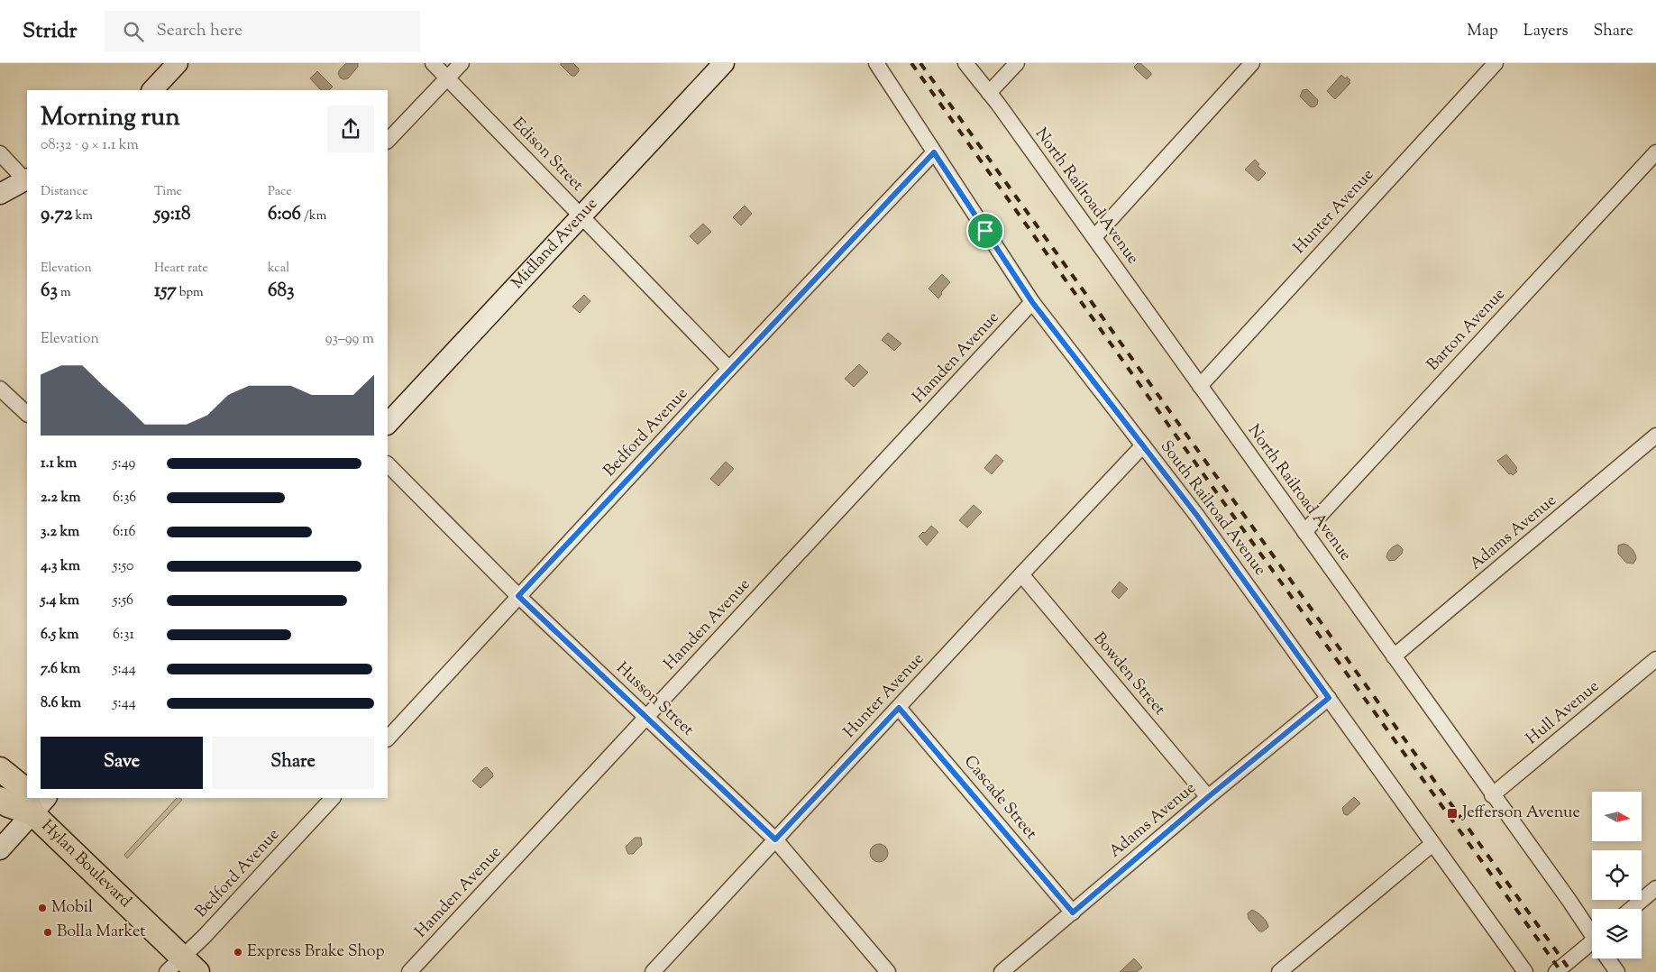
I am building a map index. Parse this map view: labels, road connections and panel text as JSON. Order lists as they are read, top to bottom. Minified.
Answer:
{"streets":{"main road":["Hylan Boulevard"],"street":["Edison Street","North Railroad Avenue","Hunter Avenue","Midland Avenue","Barton Avenue","Hamden Avenue","Bedford Avenue","South Railroad Avenue","Adams Avenue","Bowden Street","Husson Street","Hull Avenue","Cascade Street"]},"crossings":[["Edison Street","Midland Avenue"],["Edison Street","Bedford Avenue"],["North Railroad Avenue","Hunter Avenue"],["North Railroad Avenue","Barton Avenue"],["North Railroad Avenue","Adams Avenue"],["North Railroad Avenue","Hull Avenue"],["Hunter Avenue","South Railroad Avenue"],["Hunter Avenue","Bowden Street"],["Hunter Avenue","Husson Street"],["Hunter Avenue","Cascade Street"],["Hamden Avenue","South Railroad Avenue"],["Hamden Avenue","Husson Street"],["Bedford Avenue","South Railroad Avenue"],["Bedford Avenue","Husson Street"],["Bedford Avenue","Hylan Boulevard"],["South Railroad Avenue","Adams Avenue"],["Adams Avenue","Bowden Street"],["Adams Avenue","Cascade Street"]],"places":{"transit":["Jefferson Avenue"],"other":["Mobil","Bolla Market","Express Brake Shop"]},"north":"right","page":{"header":"Stridr","search":"Search here","nav":["Map","Layers","Share"],"heading":["Morning run","08:32 · 9 × 1.1 km"],"stats":[["Distance","9.72 km"],["Time","59:18"],["Pace","6:06 /km"],["Elevation","63 m"],["Heart rate","157 bpm"],["kcal","683"]],"chart":["Elevation","93–99 m"],"list":[{"name":"1.1 km","note":"5:49"},{"name":"2.2 km","note":"6:36"},{"name":"3.2 km","note":"6:16"},{"name":"4.3 km","note":"5:50"},{"name":"5.4 km","note":"5:56"},{"name":"6.5 km","note":"6:31"},{"name":"7.6 km","note":"5:44"},{"name":"8.6 km","note":"5:44"}],"buttons":["Save","Share"]}}
